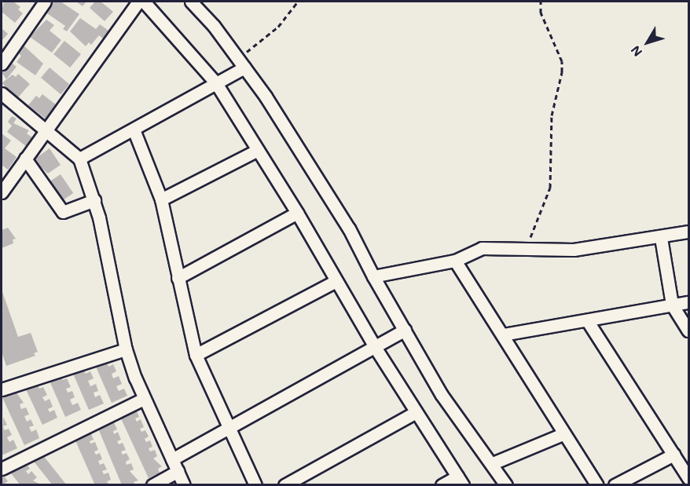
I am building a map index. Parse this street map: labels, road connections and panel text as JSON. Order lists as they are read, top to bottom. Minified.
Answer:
{"north":"bottom left"}
